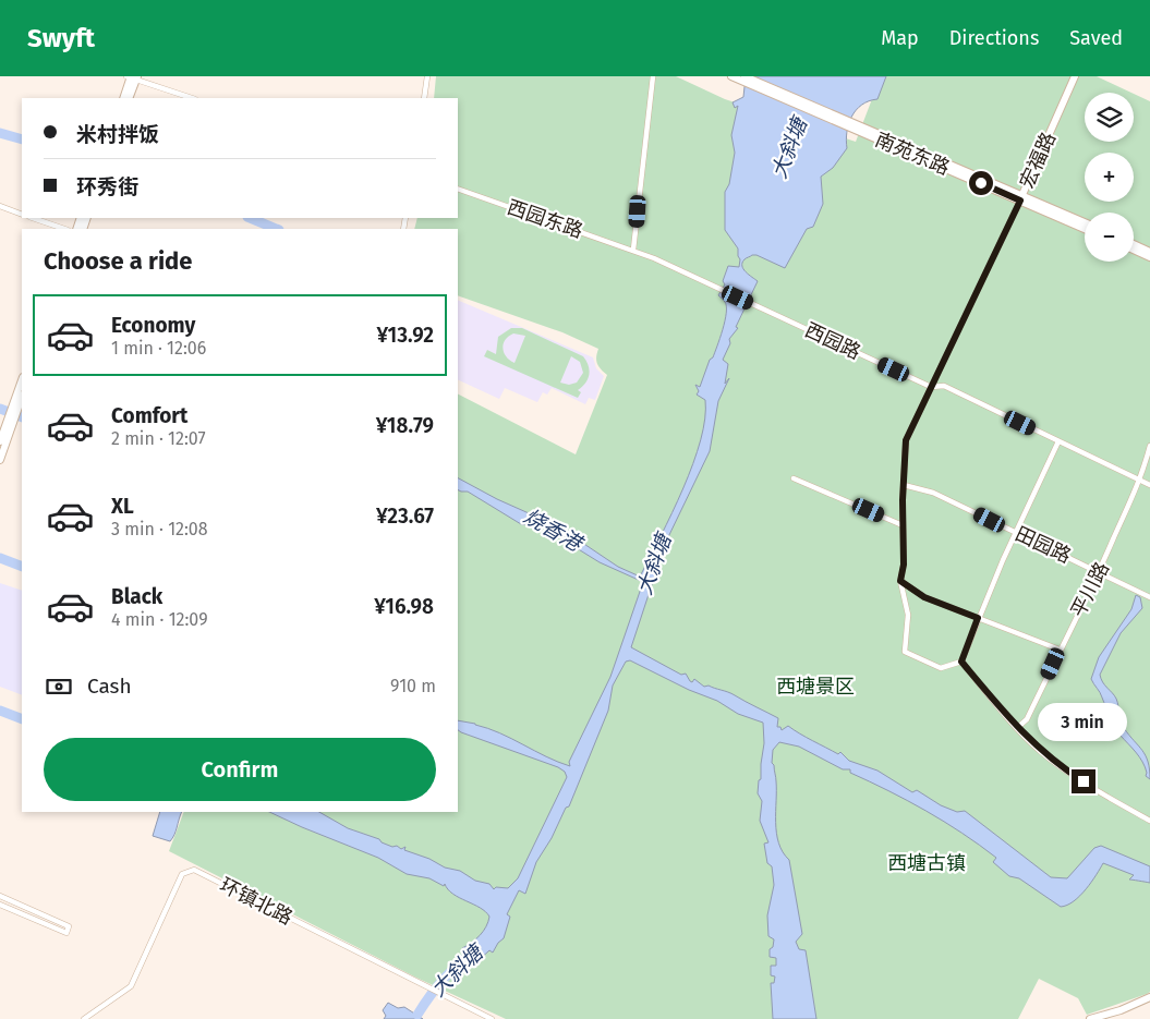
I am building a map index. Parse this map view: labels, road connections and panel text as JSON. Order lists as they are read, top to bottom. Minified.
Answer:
{"streets":{"main road":["南苑东路","宏福路"],"street":["西园东路","西园路","田园路","平川路","环镇北路"]},"crossings":[["南苑东路","宏福路"],["宏福路","西园路"],["宏福路","田园路"],["西园东路","西园路"],["西园路","平川路"],["田园路","平川路"]],"water":["大斜塘","烧香港"],"parks":["西塘景区","西塘古镇"],"page":{"header":"Swyft","nav":["Map","Directions","Saved"],"map_buttons":["+","−"],"banner":["米村拌饭","环秀街"],"heading":"Choose a ride","list":[{"name":"Economy","note":"1 min · 12:06","value":"¥13.92"},{"name":"Comfort","note":"2 min · 12:07","value":"¥18.79"},{"name":"XL","note":"3 min · 12:08","value":"¥23.67"},{"name":"Black","note":"4 min · 12:09","value":"¥16.98"}],"pay":["Cash","910 m"],"bubble":"3 min","buttons":"Confirm"}}
